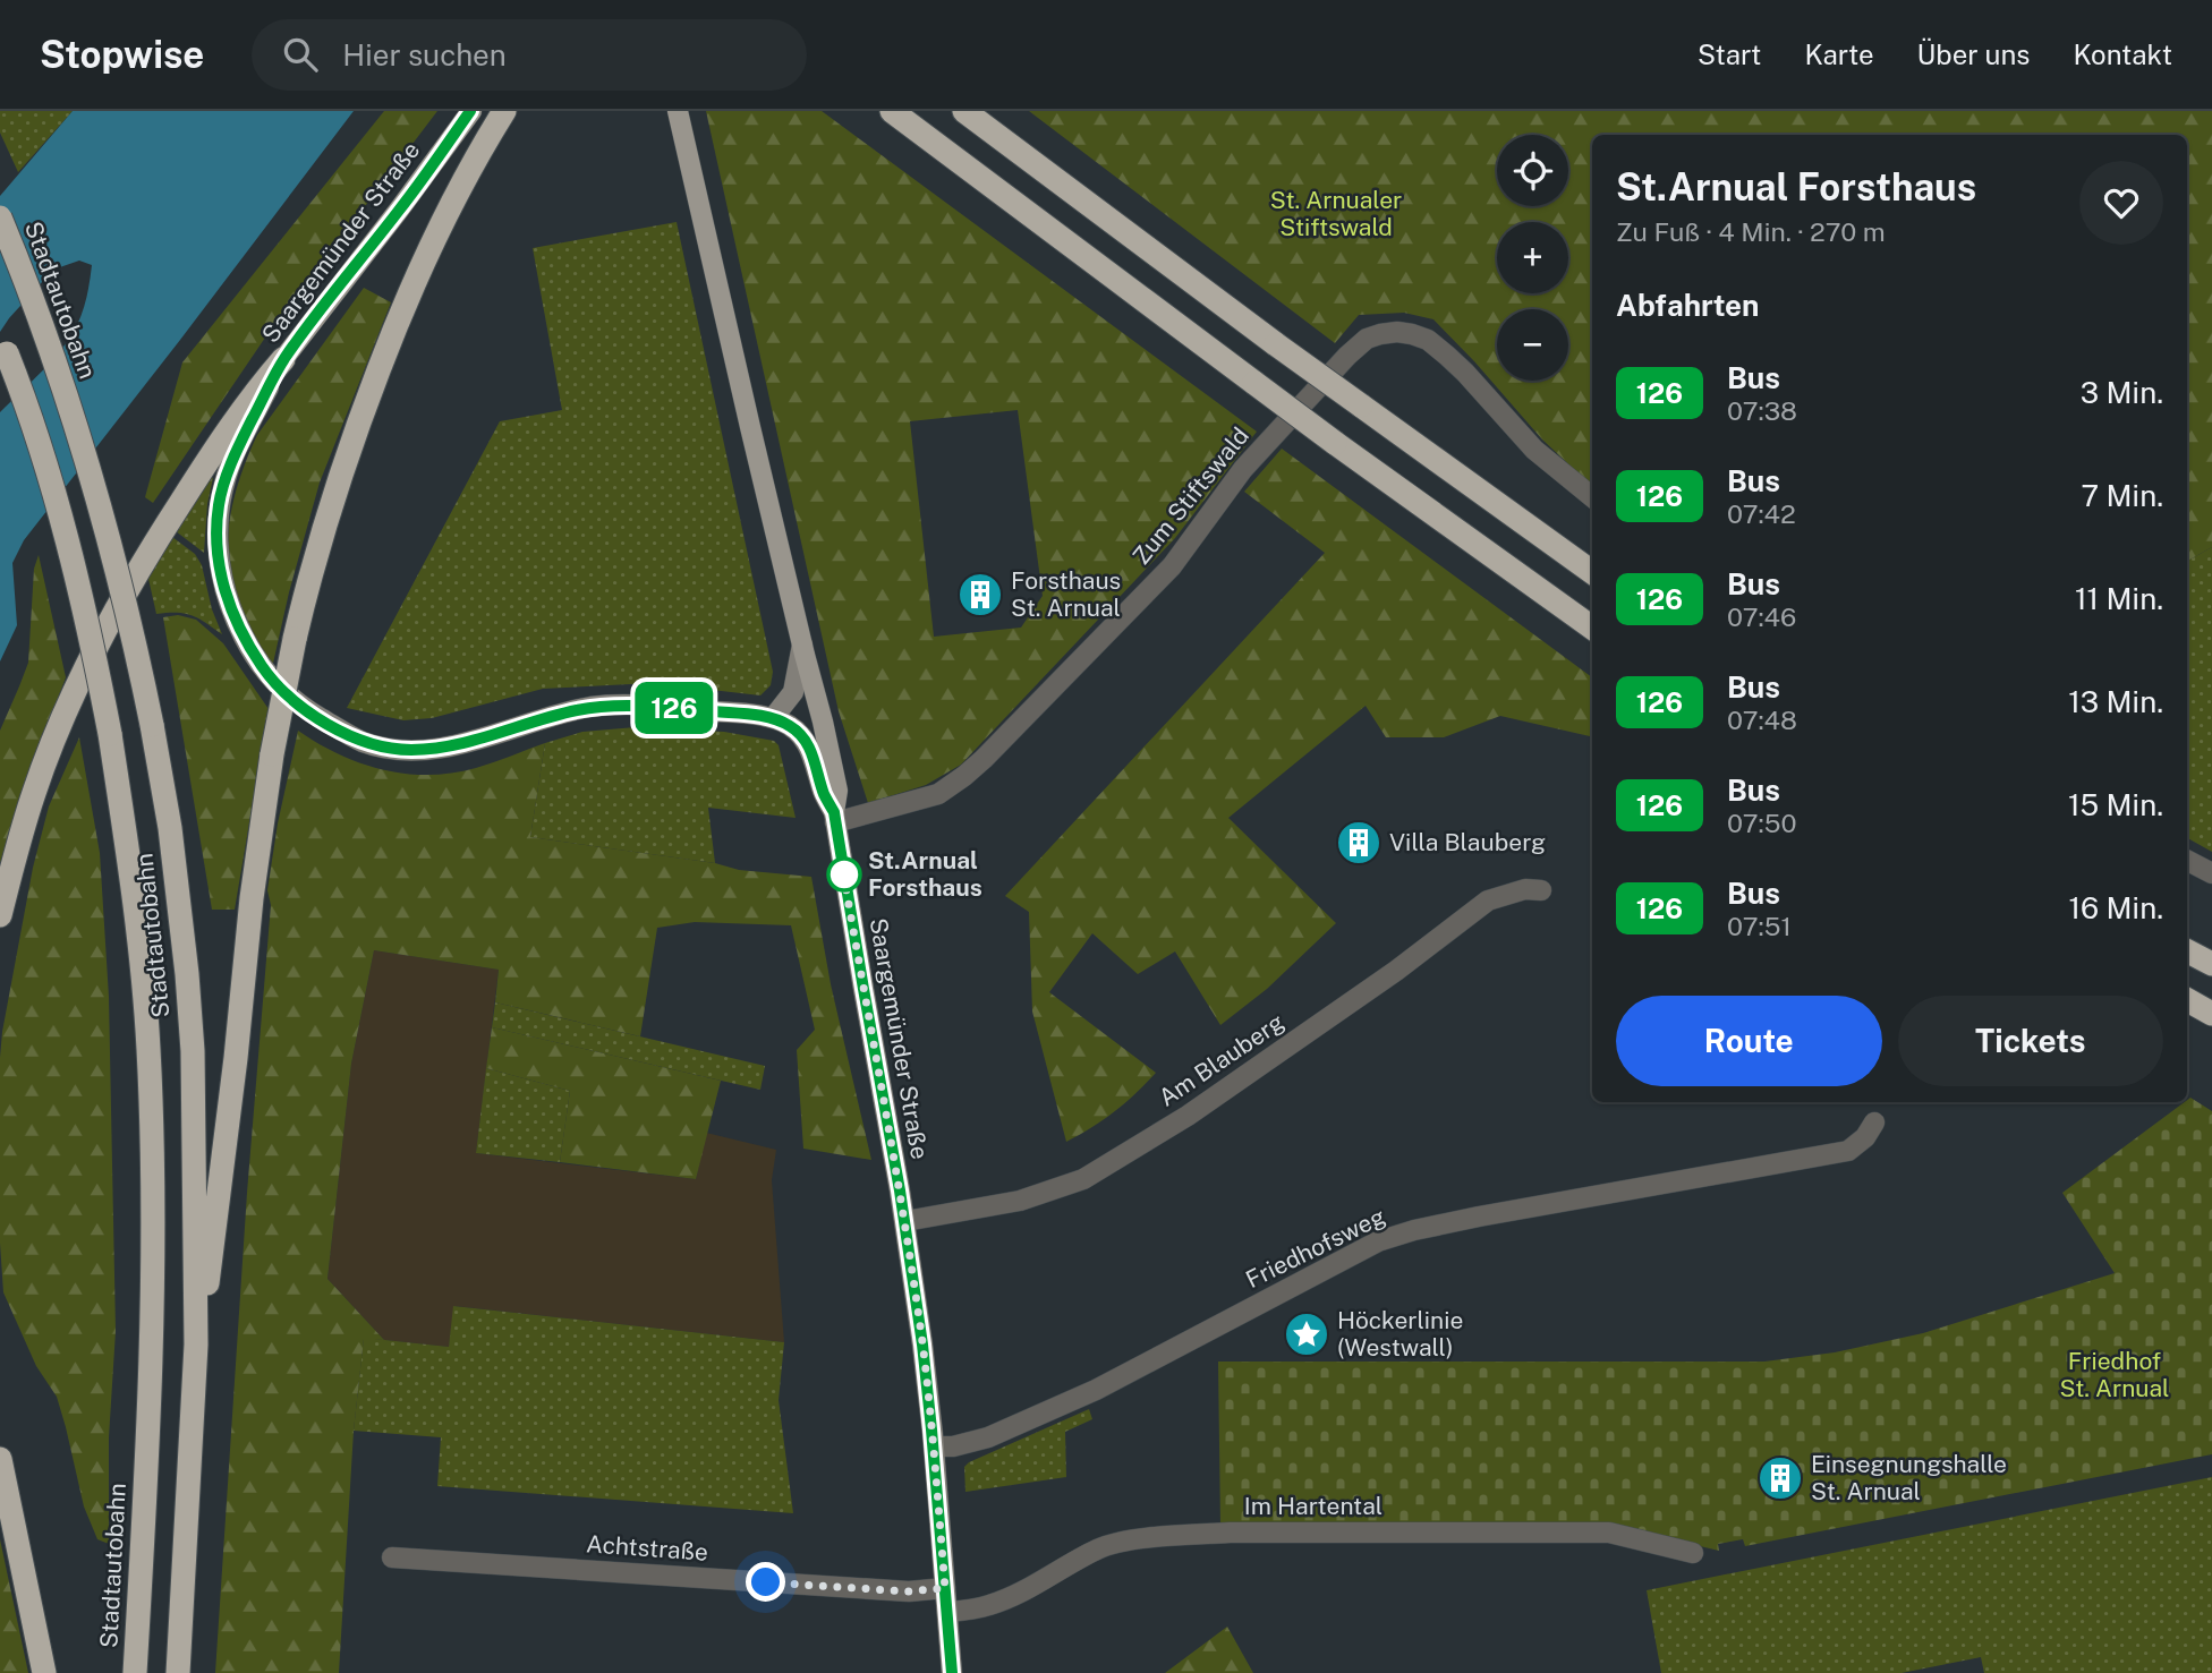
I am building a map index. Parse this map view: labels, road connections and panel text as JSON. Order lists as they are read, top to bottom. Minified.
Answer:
{"streets":{"highway":["Stadtautobahn"],"main road":["Saargemünder Straße"],"street":["Zum Stiftswald","Am Blauberg","Friedhofsweg","Im Hartental","Achtstraße"]},"crossings":[["Saargemünder Straße","Zum Stiftswald"],["Saargemünder Straße","Am Blauberg"],["Saargemünder Straße","Friedhofsweg"],["Saargemünder Straße","Im Hartental"],["Saargemünder Straße","Achtstraße"]],"parks":["St. Arnualer Stiftswald","Friedhof St. Arnual"],"places":{"building":["Forsthaus St. Arnual","Villa Blauberg","Einsegnungshalle St. Arnual"],"other":["St.Arnual Forsthaus"],"place":["Höckerlinie (Westwall)"]},"lines":["bus line 126"],"page":{"header":"Stopwise","search":"Hier suchen","nav":["Start","Karte","Über uns","Kontakt"],"on_map":"126","map_buttons":["+","−"],"heading":[["St.Arnual Forsthaus","Zu Fuß · 4 Min. · 270 m"],"Abfahrten"],"list":[{"mark":"126","name":"Bus","note":"07:38","value":"3 Min."},{"mark":"126","name":"Bus","note":"07:42","value":"7 Min."},{"mark":"126","name":"Bus","note":"07:46","value":"11 Min."},{"mark":"126","name":"Bus","note":"07:48","value":"13 Min."},{"mark":"126","name":"Bus","note":"07:50","value":"15 Min."},{"mark":"126","name":"Bus","note":"07:51","value":"16 Min."}],"buttons":["Route","Tickets"]}}
